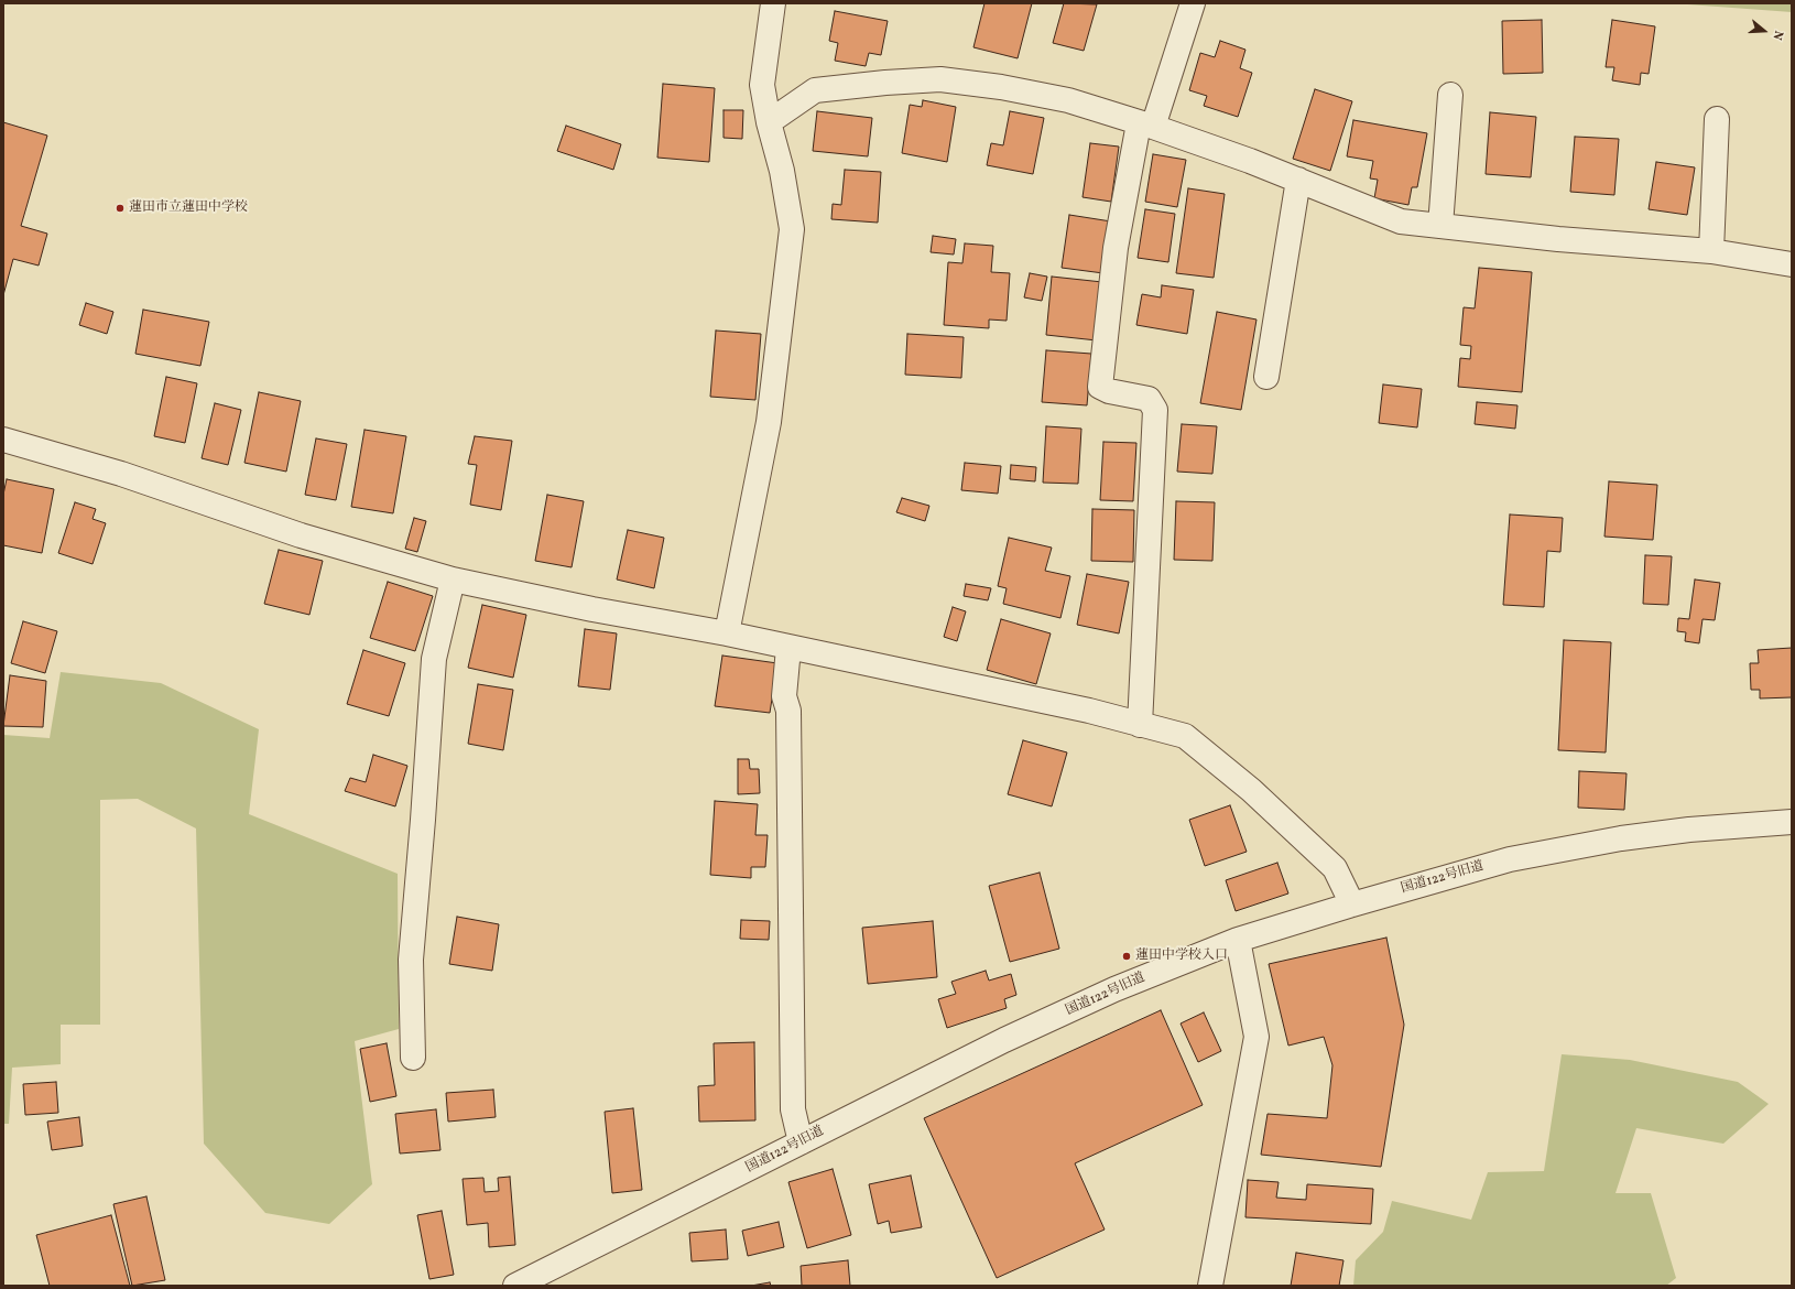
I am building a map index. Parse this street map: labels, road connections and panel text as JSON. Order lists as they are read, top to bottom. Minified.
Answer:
{"streets":{"street":["国道122号旧道"]},"places":["蓮田市立蓮田中学校","蓮田中学校入口"],"north":"right"}
